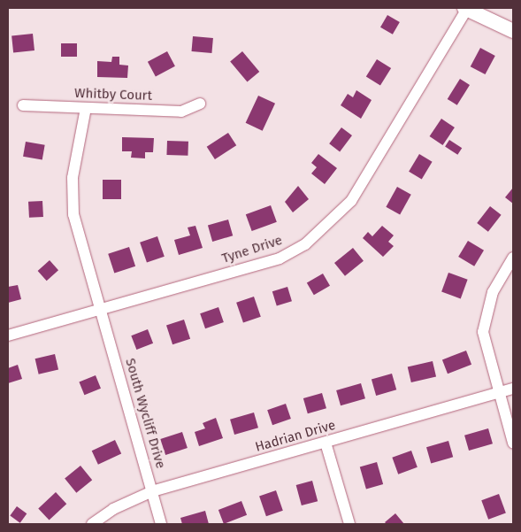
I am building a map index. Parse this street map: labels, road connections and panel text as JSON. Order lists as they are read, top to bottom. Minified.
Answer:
{"streets":{"street":["Whitby Court","Tyne Drive","South Wycliff Drive","Hadrian Drive"]},"crossings":[["Whitby Court","South Wycliff Drive"],["Tyne Drive","South Wycliff Drive"],["South Wycliff Drive","Hadrian Drive"]]}
